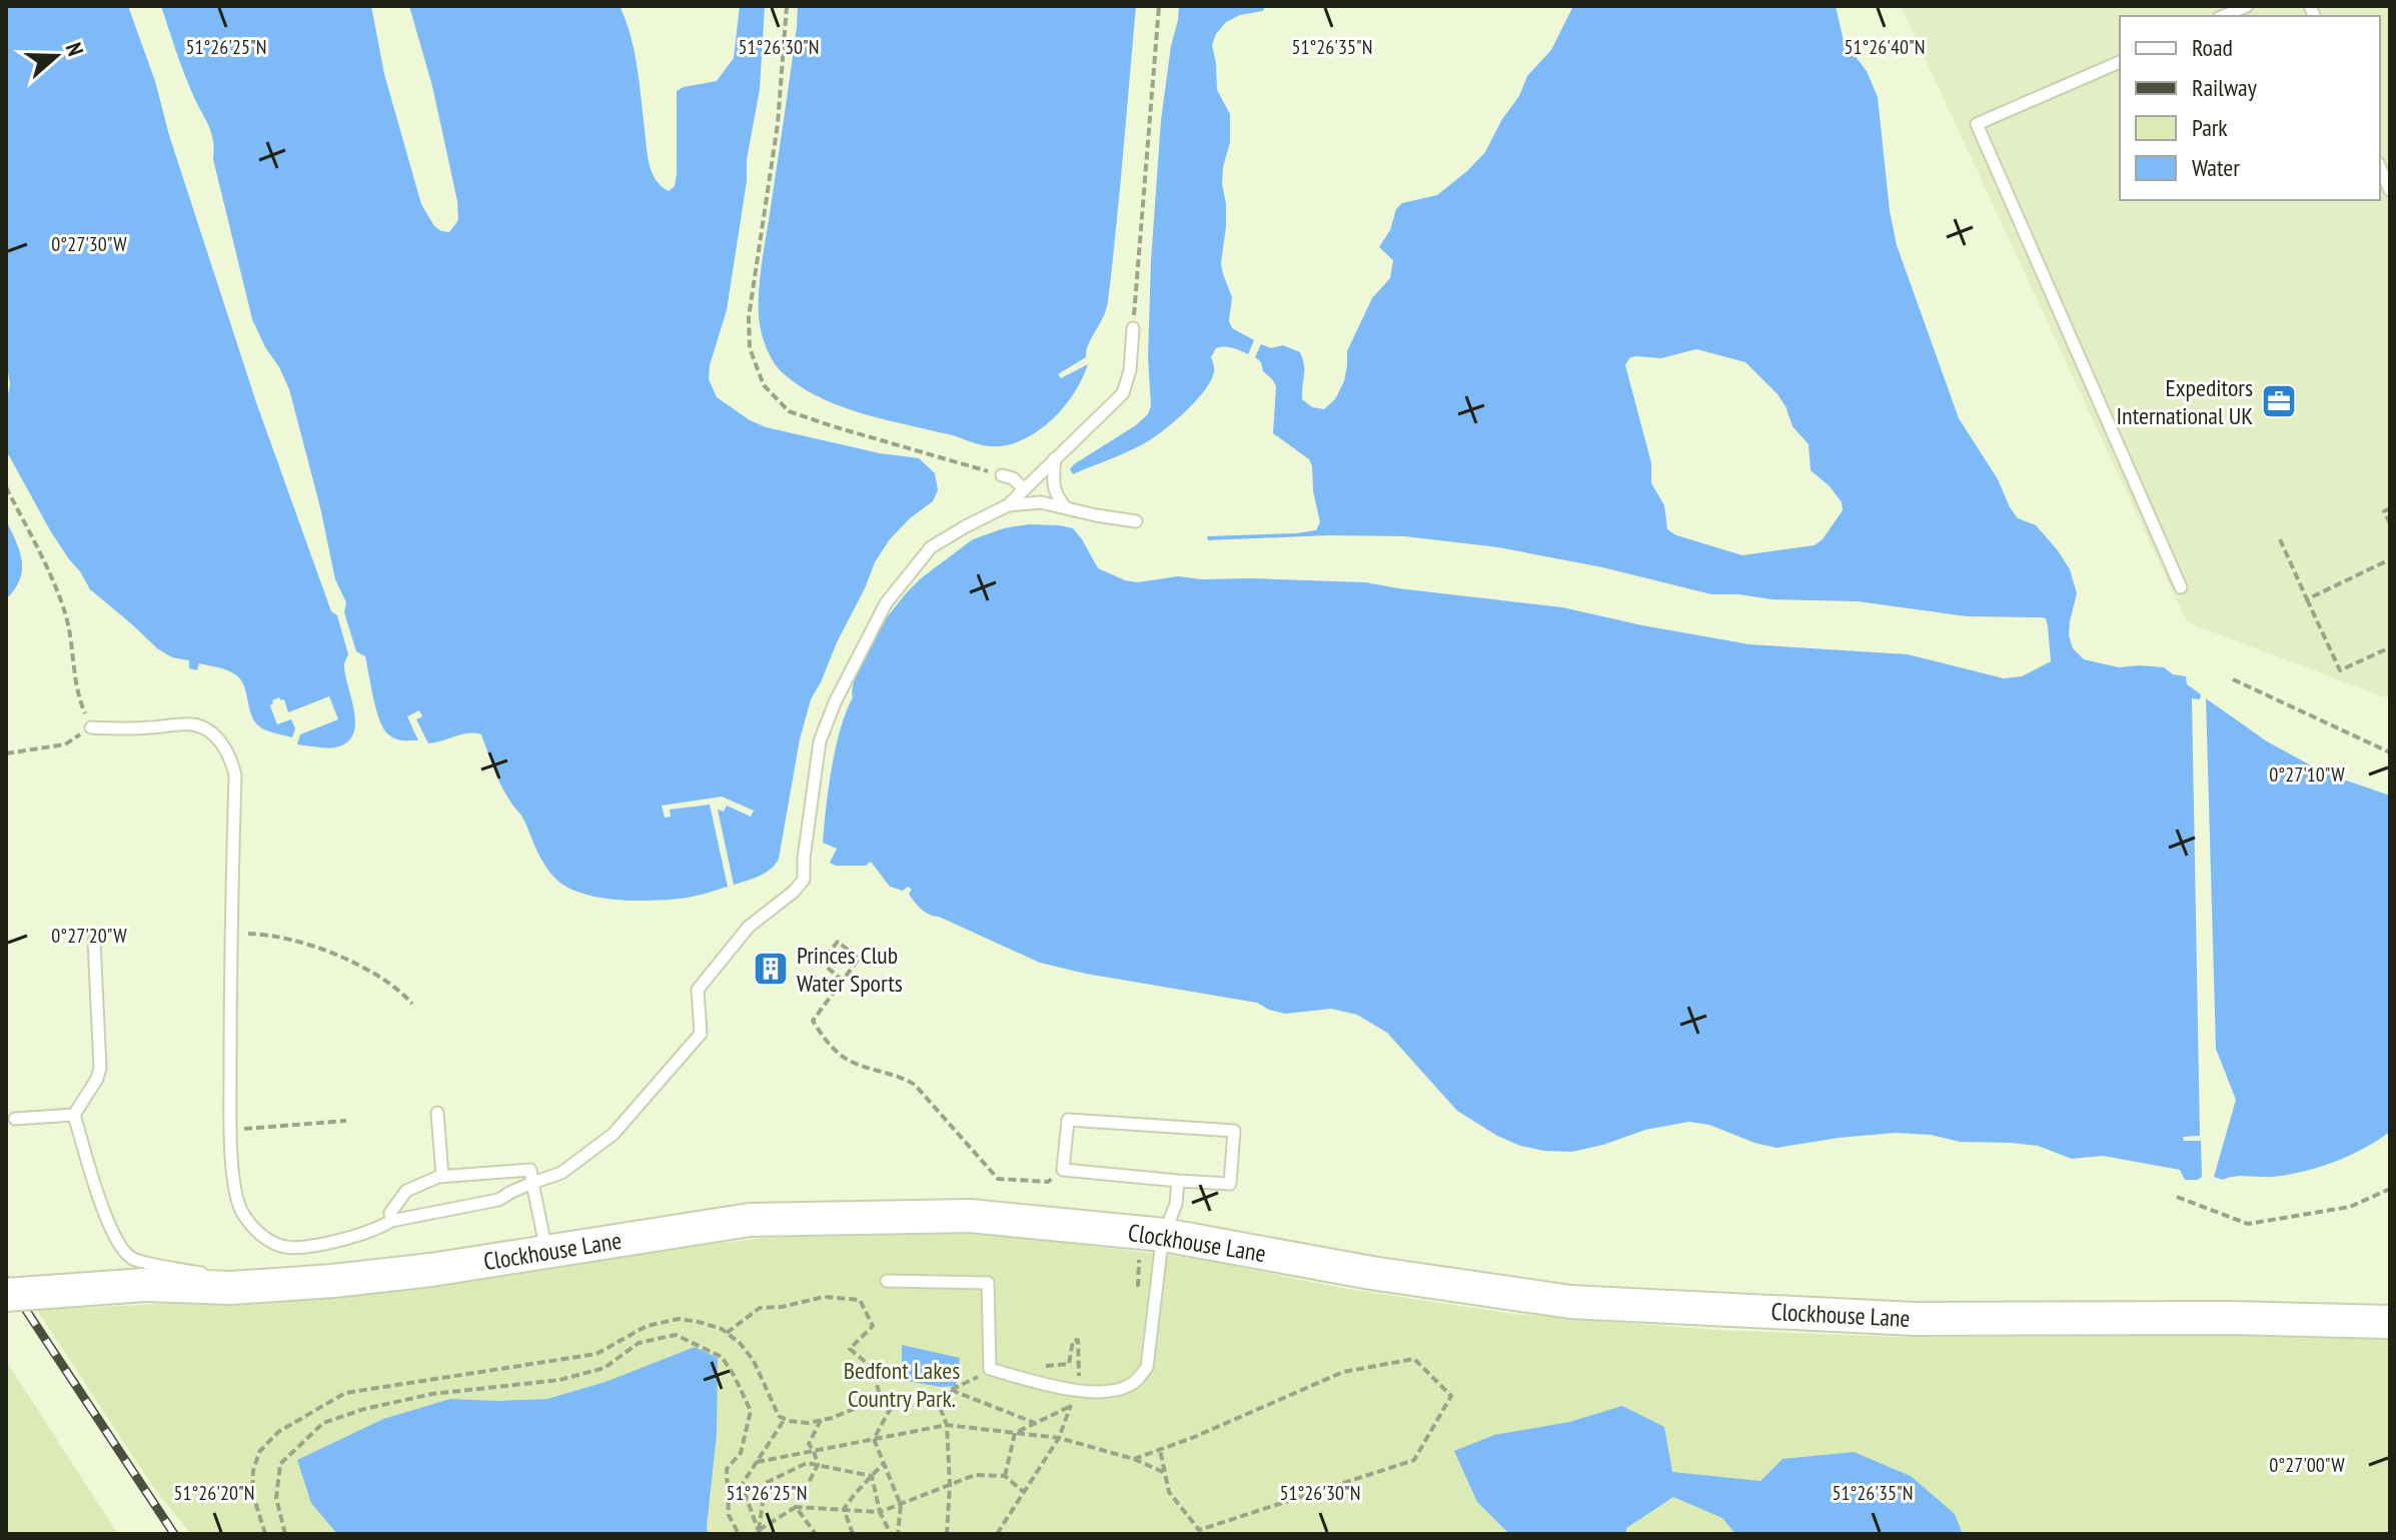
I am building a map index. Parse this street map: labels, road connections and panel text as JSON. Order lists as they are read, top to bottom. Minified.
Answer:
{"streets":{"main road":["Clockhouse Lane"]},"parks":["Bedfont Lakes Country Park."],"places":{"office":["Expeditors International UK"],"building":["Princes Club Water Sports"]},"legend":["Road","Railway","Park","Water"],"north":"right","coordinates":["51°26'40\"N","51°26'25\"N","51°26'30\"N","51°26'35\"N","0°27'30\"W","0°27'10\"W","0°27'20\"W","0°27'00\"W","51°26'20\"N"]}
